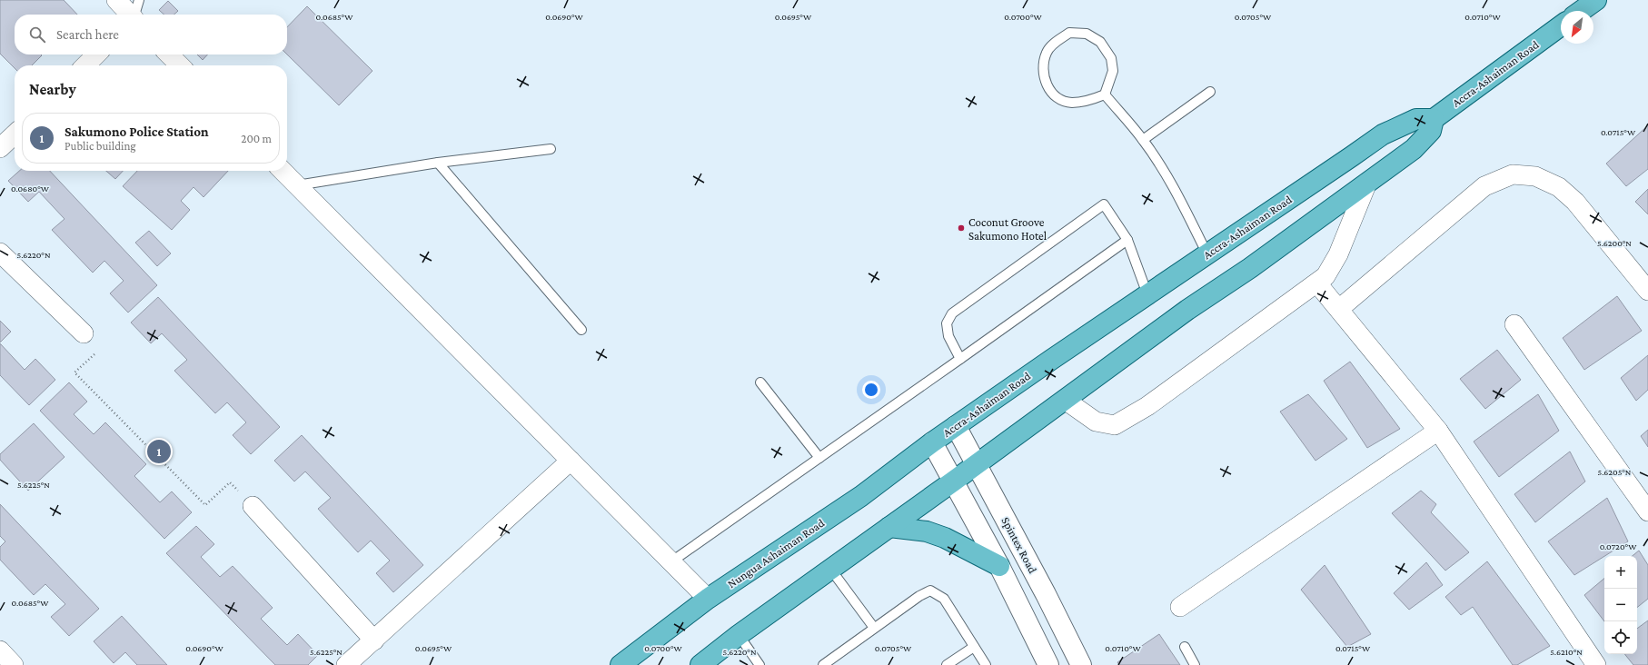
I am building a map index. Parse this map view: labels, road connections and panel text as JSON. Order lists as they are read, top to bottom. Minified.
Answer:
{"streets":{"main road":["Accra-Ashaiman Road","Spintex Road","Nungua Ashaiman Road"]},"crossings":[["Accra-Ashaiman Road","Spintex Road"],["Accra-Ashaiman Road","Nungua Ashaiman Road"]],"places":["Coconut Groove Sakumono Hotel"],"north":"bottom left","page":{"search":"Search here","heading":"Nearby","list":[{"mark":"1","name":"Sakumono Police Station","note":"Public building","value":"200 m"}],"pins":"1","map_buttons":["+","−"]},"coordinates":["0.0685°W","0.0690°W","0.0695°W","0.0700°W","0.0705°W","0.0710°W","0.0715°W","0.0680°W","5.6200°N","5.6220°N","5.6205°N","5.6225°N","0.0720°W","5.6210°N"]}
